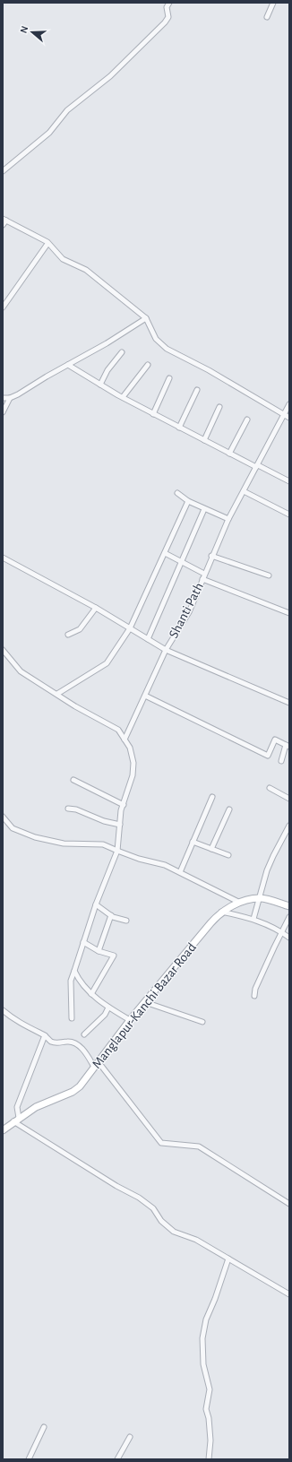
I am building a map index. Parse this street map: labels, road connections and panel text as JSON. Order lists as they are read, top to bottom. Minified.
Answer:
{"streets":{"street":["Shanti Path","Manglapur-Kanchi Bazar Road"]},"north":"left"}
